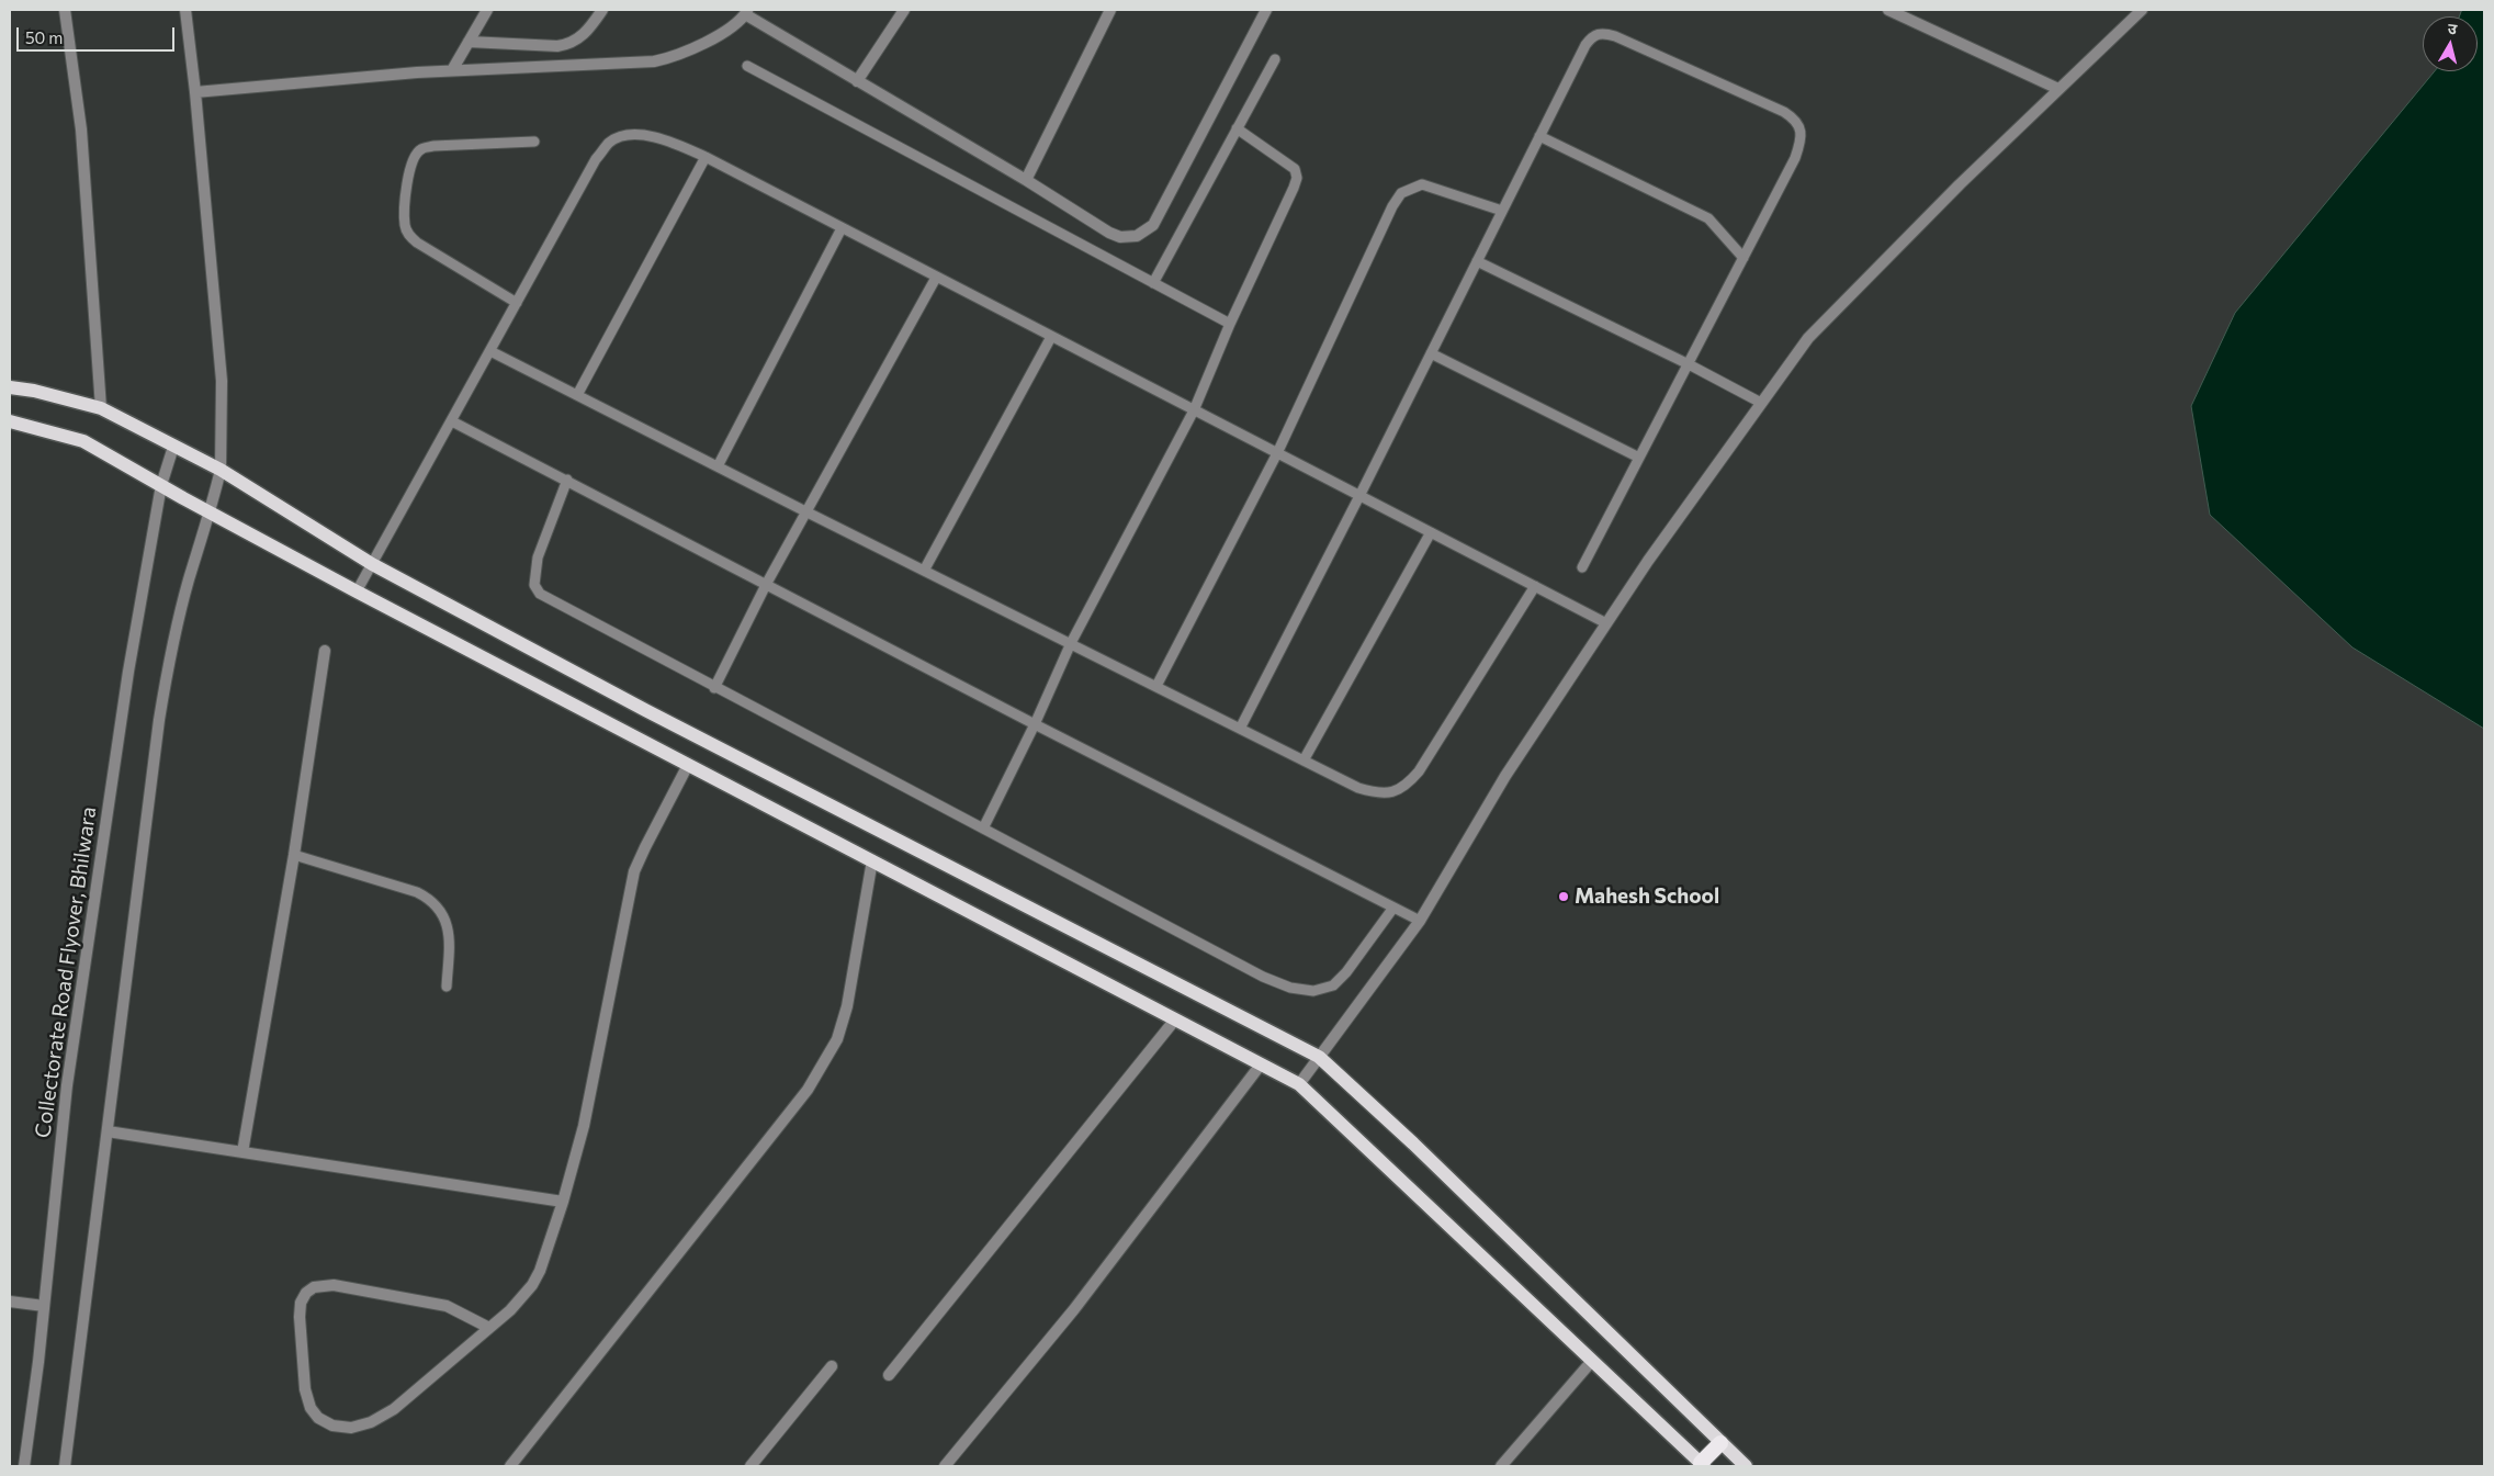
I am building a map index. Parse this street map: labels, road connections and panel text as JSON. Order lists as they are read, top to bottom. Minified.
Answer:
{"streets":{"street":["Collectorate Road Flyover, Bhilwara"]},"places":["Mahesh School"],"scale_bar":"50 m","north":"top"}
